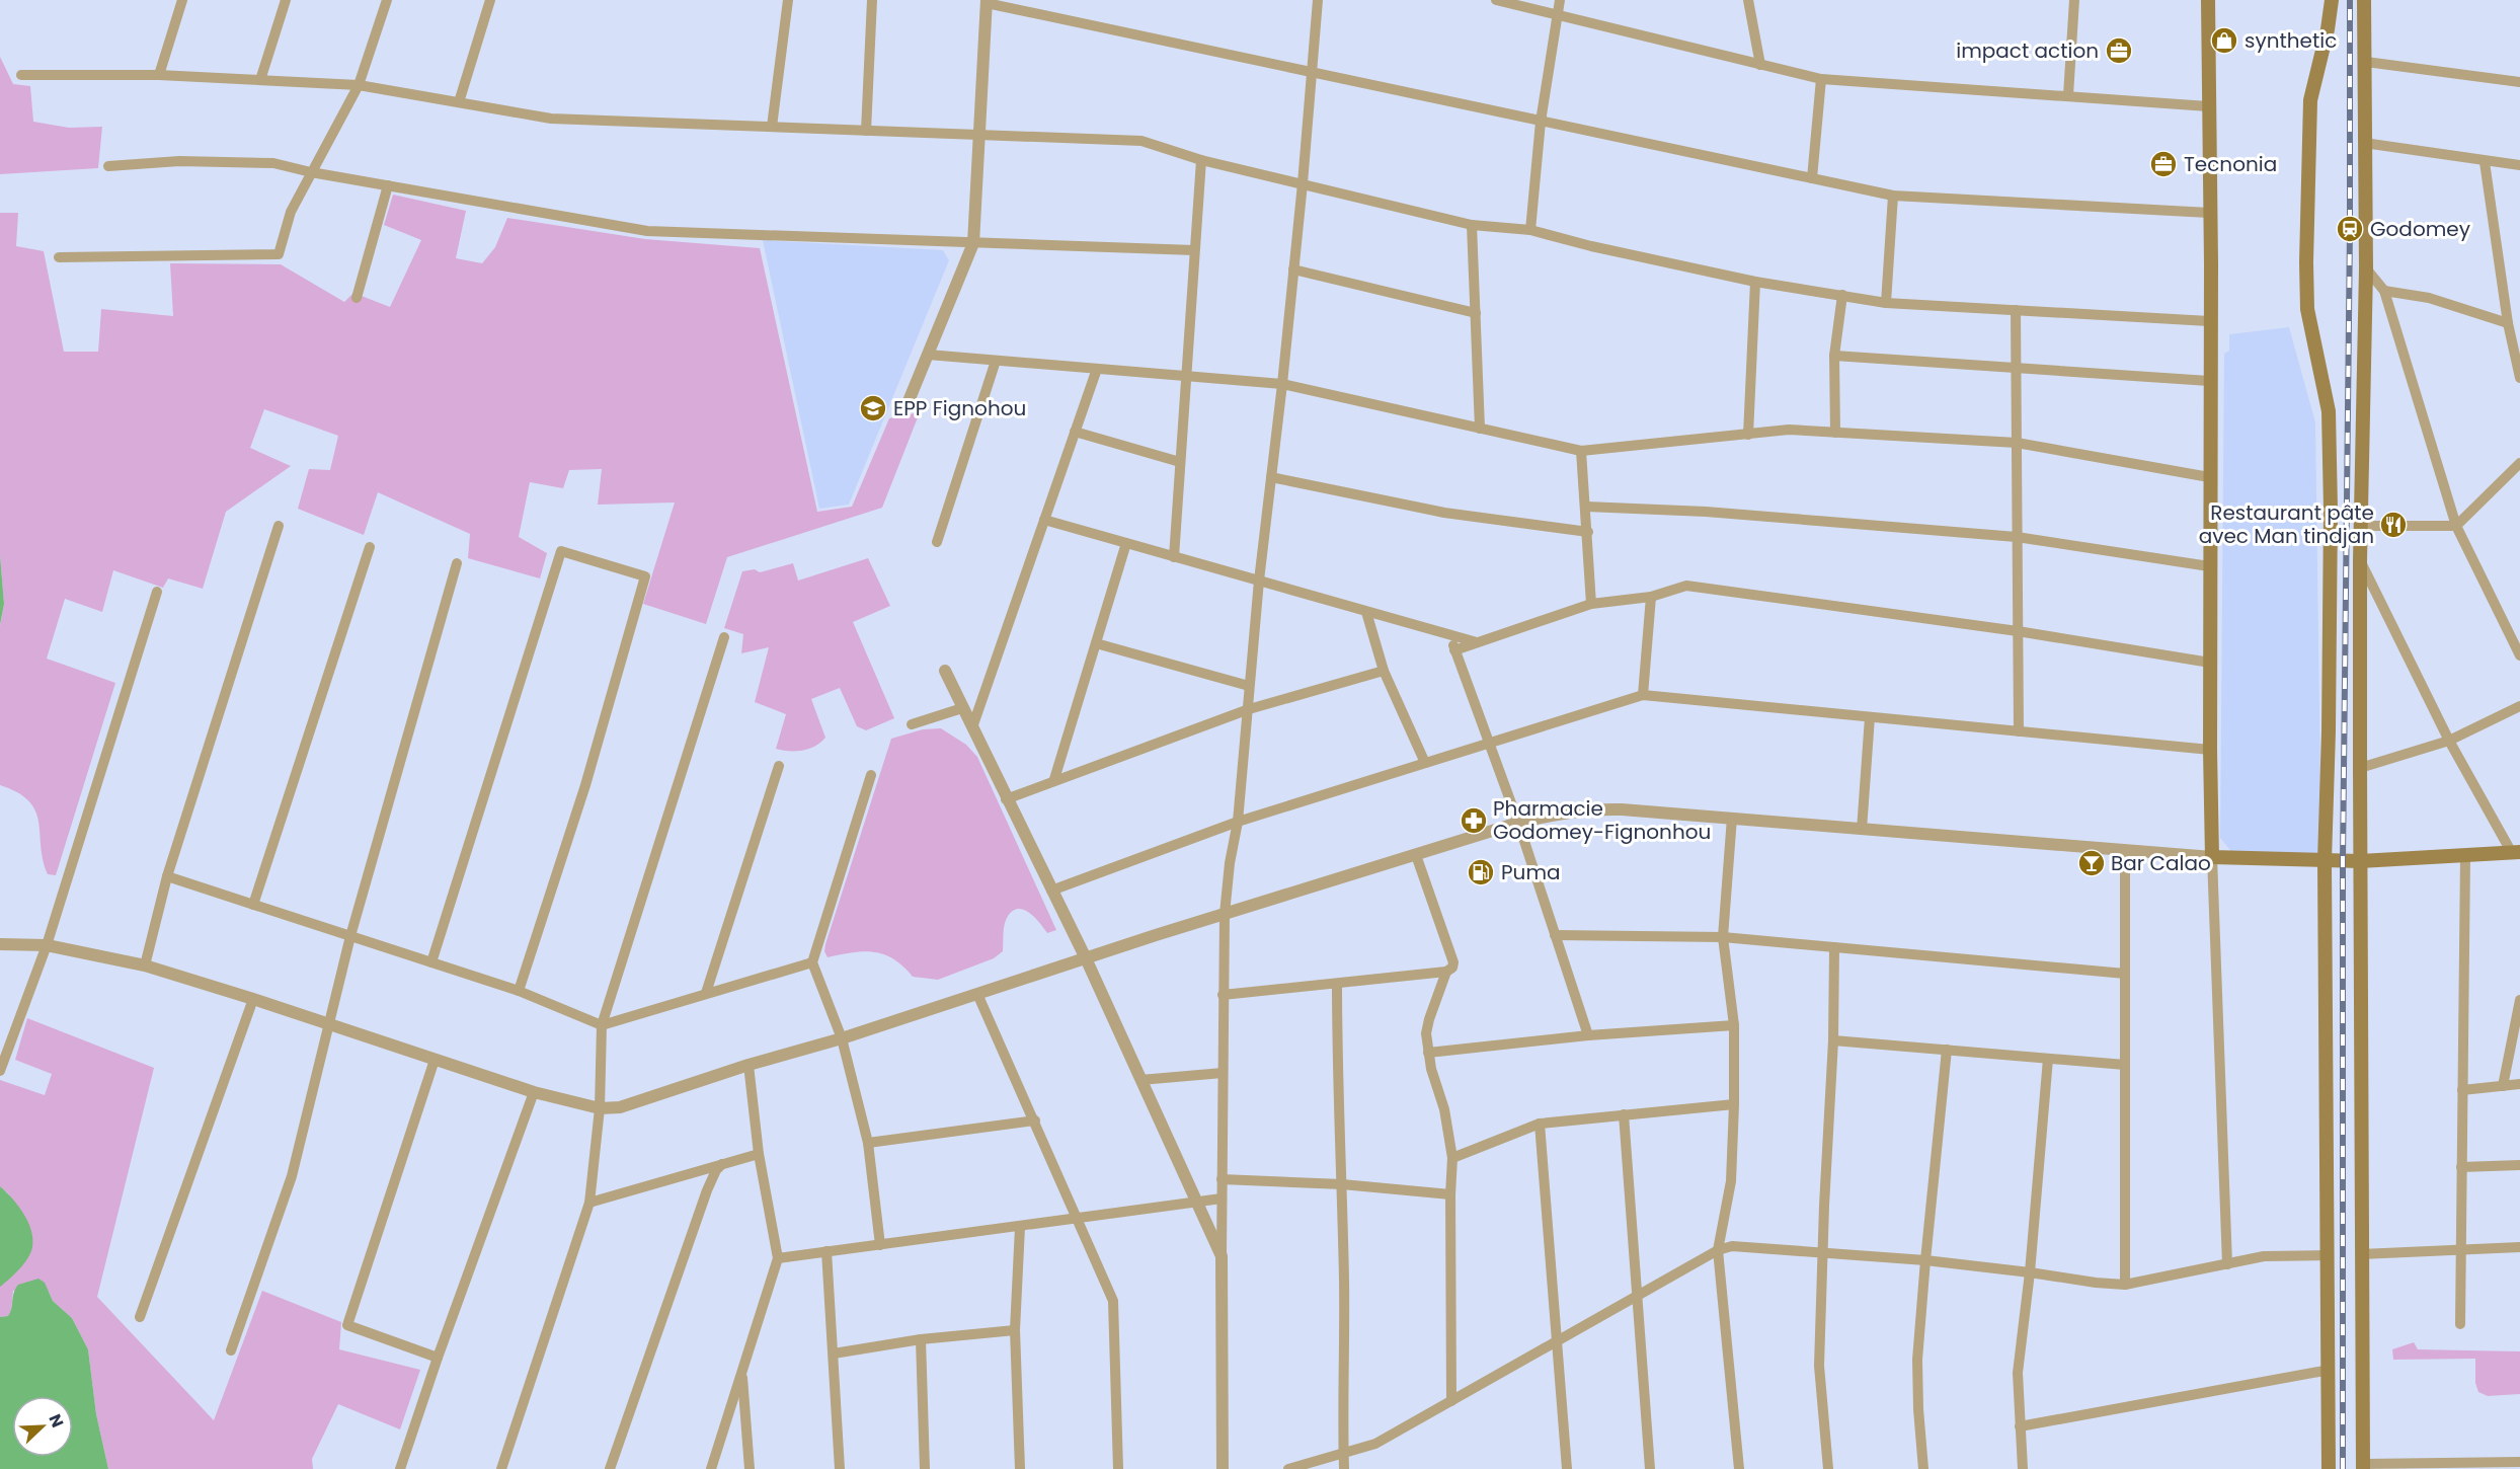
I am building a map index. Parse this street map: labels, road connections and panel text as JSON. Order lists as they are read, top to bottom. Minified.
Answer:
{"places":{"shop":["synthetic"],"office":["impact action","Tecnonia"],"station":["Godomey"],"school or university":["EPP Fignohou"],"restaurant":["Restaurant pâte avec Man tindjan"],"pharmacy":["Pharmacie Godomey-Fignonhou"],"bar":["Bar Calao"],"fuel station":["Puma"]},"north":"top right"}
